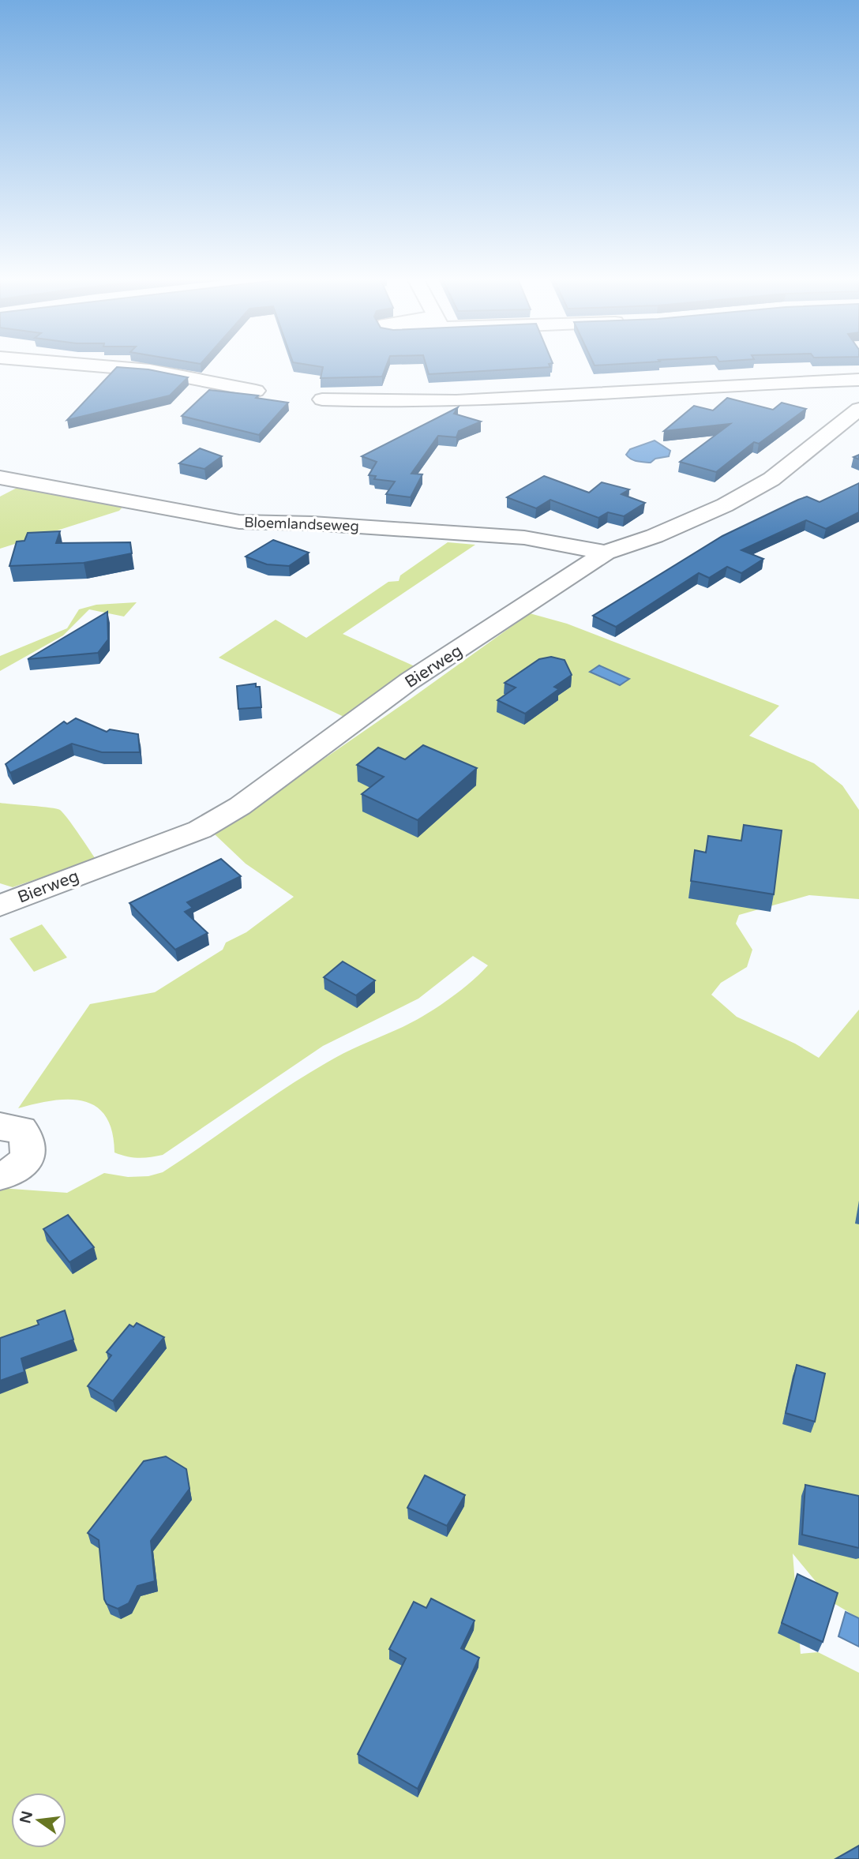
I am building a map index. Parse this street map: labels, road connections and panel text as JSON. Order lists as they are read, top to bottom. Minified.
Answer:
{"streets":{"street":["Bloemlandseweg","Bierweg"]},"crossings":[["Bloemlandseweg","Bierweg"]],"north":"left"}
